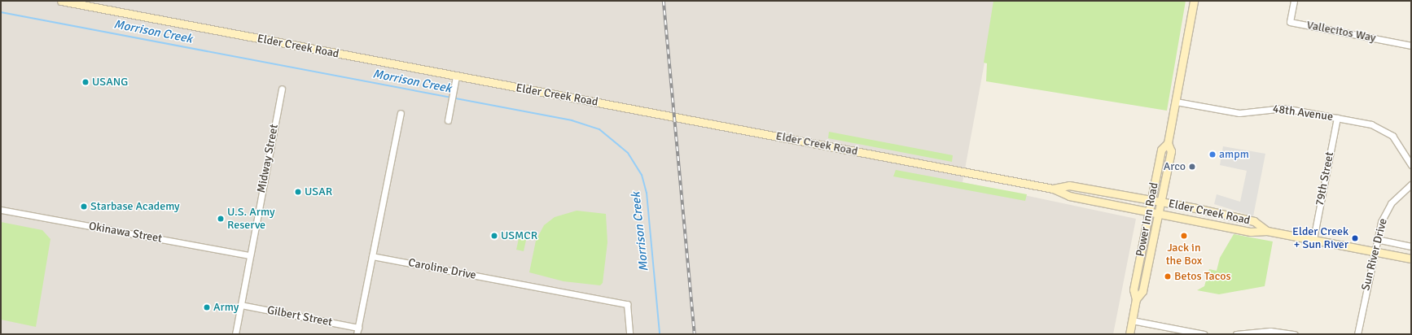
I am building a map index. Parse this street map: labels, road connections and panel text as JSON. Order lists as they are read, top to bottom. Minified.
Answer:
{"streets":{"street":["Vallecitos Way","Elder Creek Road","48th Avenue","Midway Street","79th Street","Power Inn Road","Okinawa Street","Sun River Drive","Caroline Drive","Gilbert Street"]},"crossings":[["Elder Creek Road","79th Street"],["Elder Creek Road","Power Inn Road"],["Elder Creek Road","Sun River Drive"],["48th Avenue","79th Street"],["48th Avenue","Power Inn Road"],["Midway Street","Okinawa Street"],["Midway Street","Gilbert Street"]],"water":["Morrison Creek"],"places":["USANG","ampm","Arco","USAR","Starbase Academy","U.S. Army Reserve","USMCR","Jack in the Box","Elder Creek + Sun River","Betos Tacos","Army"]}
